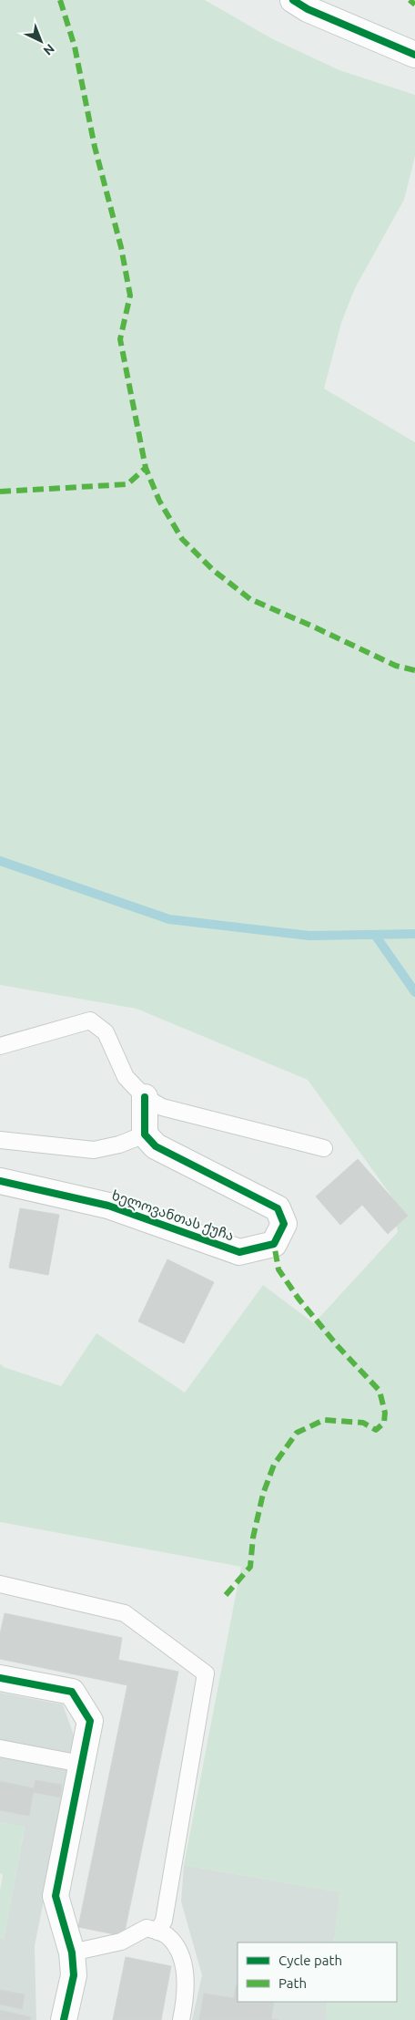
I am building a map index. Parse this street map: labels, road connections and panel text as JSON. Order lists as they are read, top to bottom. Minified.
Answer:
{"streets":{"street":["ხელოვანთას ქუჩა"]},"legend":["Cycle path","Path"],"north":"bottom right"}
